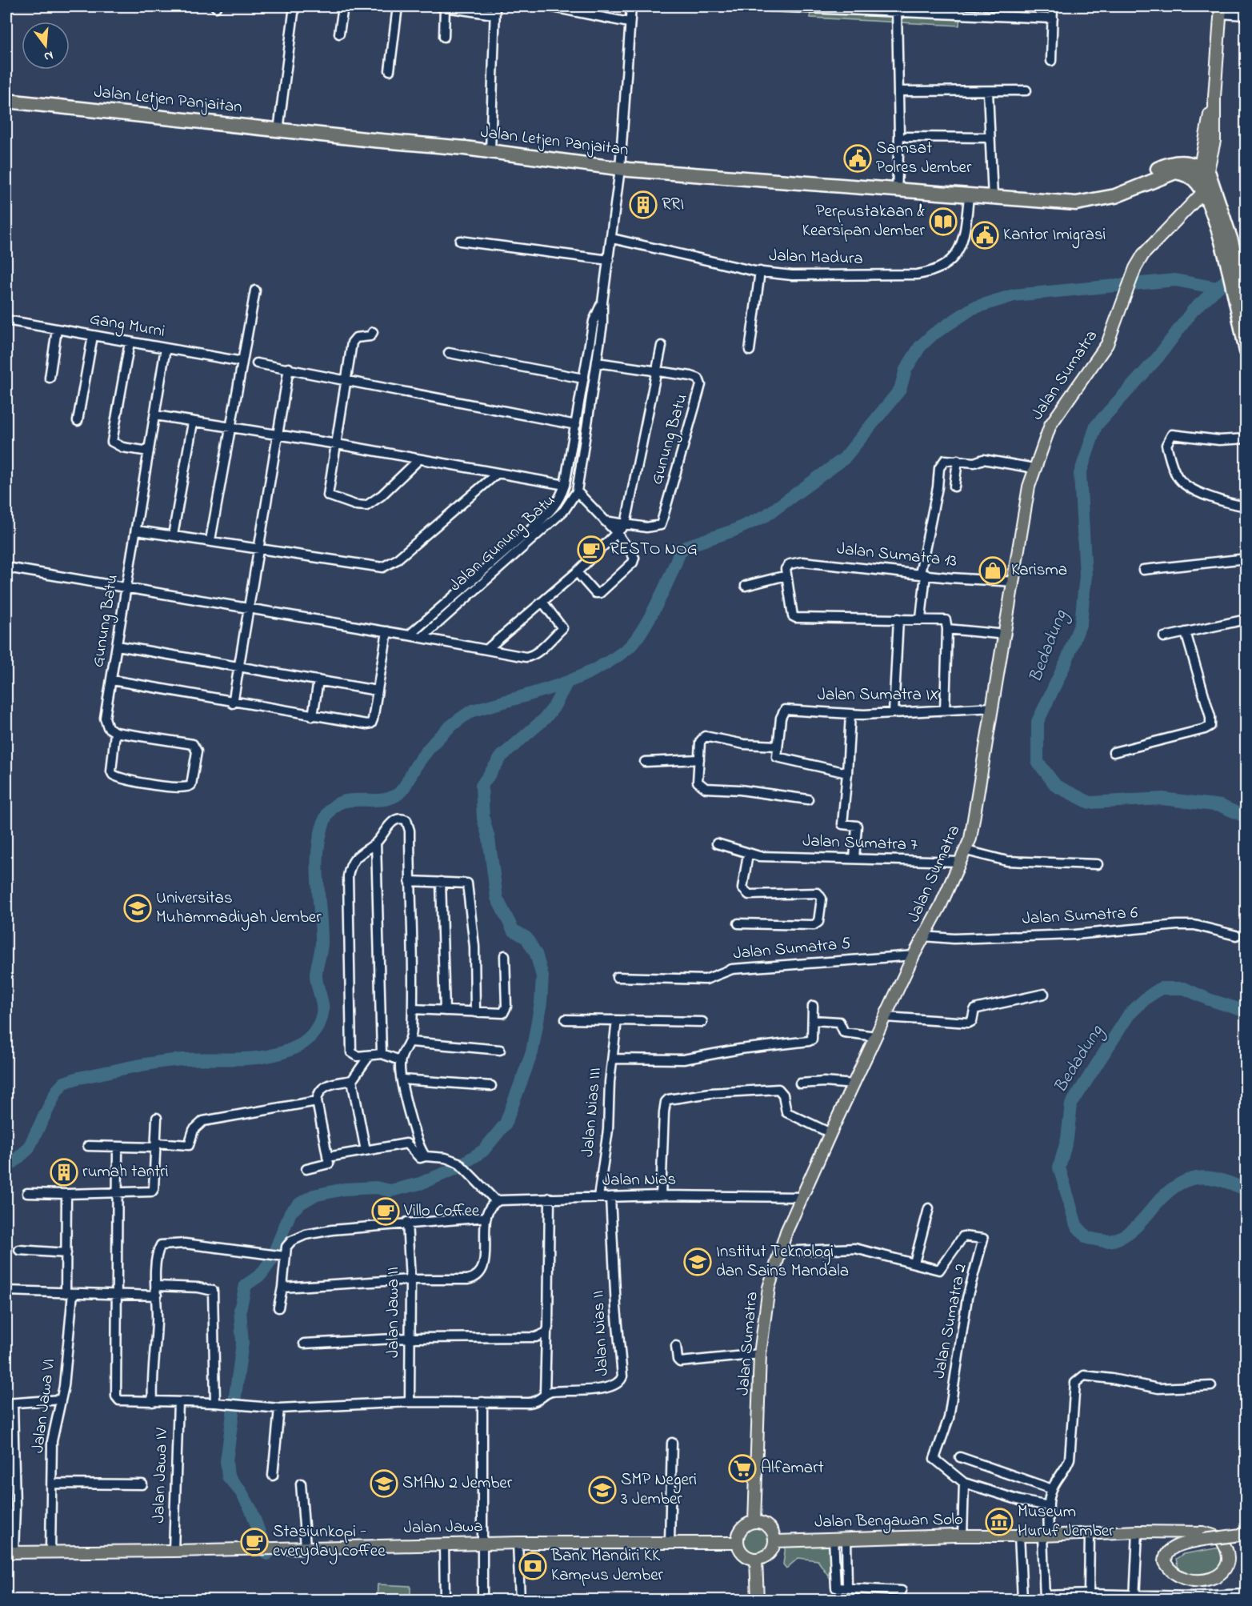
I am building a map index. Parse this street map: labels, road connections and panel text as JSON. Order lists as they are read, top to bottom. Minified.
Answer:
{"streets":{"highway":["Jalan Letjen Panjaitan"],"main road":["Jalan Sumatra","Jalan Bengawan Solo","Jalan Jawa"],"street":["Jalan Madura","Gang Murni","Gunung Batu","Jalan Gunung Batu","Jalan Sumatra 13","Jalan Sumatra IX","Jalan Sumatra 7","Jalan Sumatra 6","Jalan Sumatra 5","Jalan Nias III","Jalan Nias","Jalan Jawa II","Jalan Sumatra 2","Jalan Nias II","Jalan Jawa VI","Jalan Jawa IV"]},"crossings":[["Jalan Letjen Panjaitan","Jalan Madura"],["Jalan Letjen Panjaitan","Jalan Gunung Batu"],["Jalan Madura","Jalan Gunung Batu"],["Gang Murni","Gunung Batu"],["Jalan Sumatra","Jalan Sumatra 13"],["Jalan Sumatra","Jalan Sumatra IX"],["Jalan Sumatra","Jalan Sumatra 7"],["Jalan Sumatra","Jalan Sumatra 6"],["Jalan Sumatra","Jalan Sumatra 5"],["Jalan Sumatra","Jalan Nias"],["Jalan Sumatra","Jalan Sumatra 2"],["Jalan Sumatra","Jalan Bengawan Solo"],["Jalan Sumatra","Jalan Jawa"],["Gunung Batu","Jalan Gunung Batu"],["Jalan Nias III","Jalan Nias"],["Jalan Nias","Jalan Nias II"],["Jalan Jawa VI","Jalan Jawa"],["Jalan Jawa IV","Jalan Jawa"],["Jalan Bengawan Solo","Jalan Jawa"]],"water":["Bedadung"],"places":{"public building":["Samsat Polres Jember","Kantor Imigrasi"],"building":["RRI","rumah tantri"],"library":["Perpustakaan & Kearsipan Jember"],"cafe":["RESTO NOG","Villo Coffee","Stasiunkopi - everyday coffee"],"shop":["Karisma"],"school or university":["Universitas Muhammadiyah Jember","Institut Teknologi dan Sains Mandala","SMAN 2 Jember","SMP Negeri 3 Jember"],"supermarket":["Alfamart"],"museum":["Museum Huruf Jember"],"bank":["Bank Mandiri KK Kampus Jember"]},"north":"bottom"}
